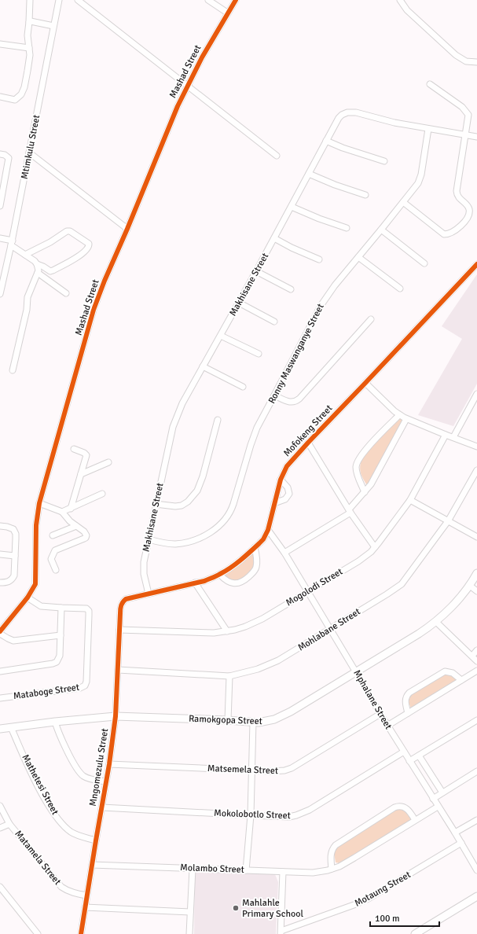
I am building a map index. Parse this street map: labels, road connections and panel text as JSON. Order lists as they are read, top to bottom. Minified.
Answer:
{"streets":{"street":["Mashad Street","Mtimkulu Street","Makhisane Street","Ronny Maswanganye Street","Mofokeng Street","Mogolodi Street","Mohlabane Street","Mataboge Street","Mphalane Street","Ramokgopa Street","Mngomezulu Street","Matsemela Street","Mathetesi Street","Mokolobotlo Street","Matamela Street","Molambo Street","Motaung Street"]},"crossings":[["Mashad Street","Mataboge Street"],["Makhisane Street","Ronny Maswanganye Street"],["Makhisane Street","Mofokeng Street"],["Mofokeng Street","Mphalane Street"],["Mofokeng Street","Mngomezulu Street"],["Mogolodi Street","Mphalane Street"],["Mogolodi Street","Mngomezulu Street"],["Mohlabane Street","Mphalane Street"],["Mohlabane Street","Mngomezulu Street"],["Mphalane Street","Ramokgopa Street"],["Mphalane Street","Matsemela Street"],["Mphalane Street","Mokolobotlo Street"],["Mphalane Street","Molambo Street"],["Mphalane Street","Motaung Street"],["Ramokgopa Street","Mngomezulu Street"],["Ramokgopa Street","Mathetesi Street"],["Mngomezulu Street","Matsemela Street"],["Mngomezulu Street","Mathetesi Street"],["Mngomezulu Street","Mokolobotlo Street"],["Mngomezulu Street","Matamela Street"],["Mngomezulu Street","Molambo Street"]],"places":["Mahlahle Primary School"],"scale_bar":"100 m"}
